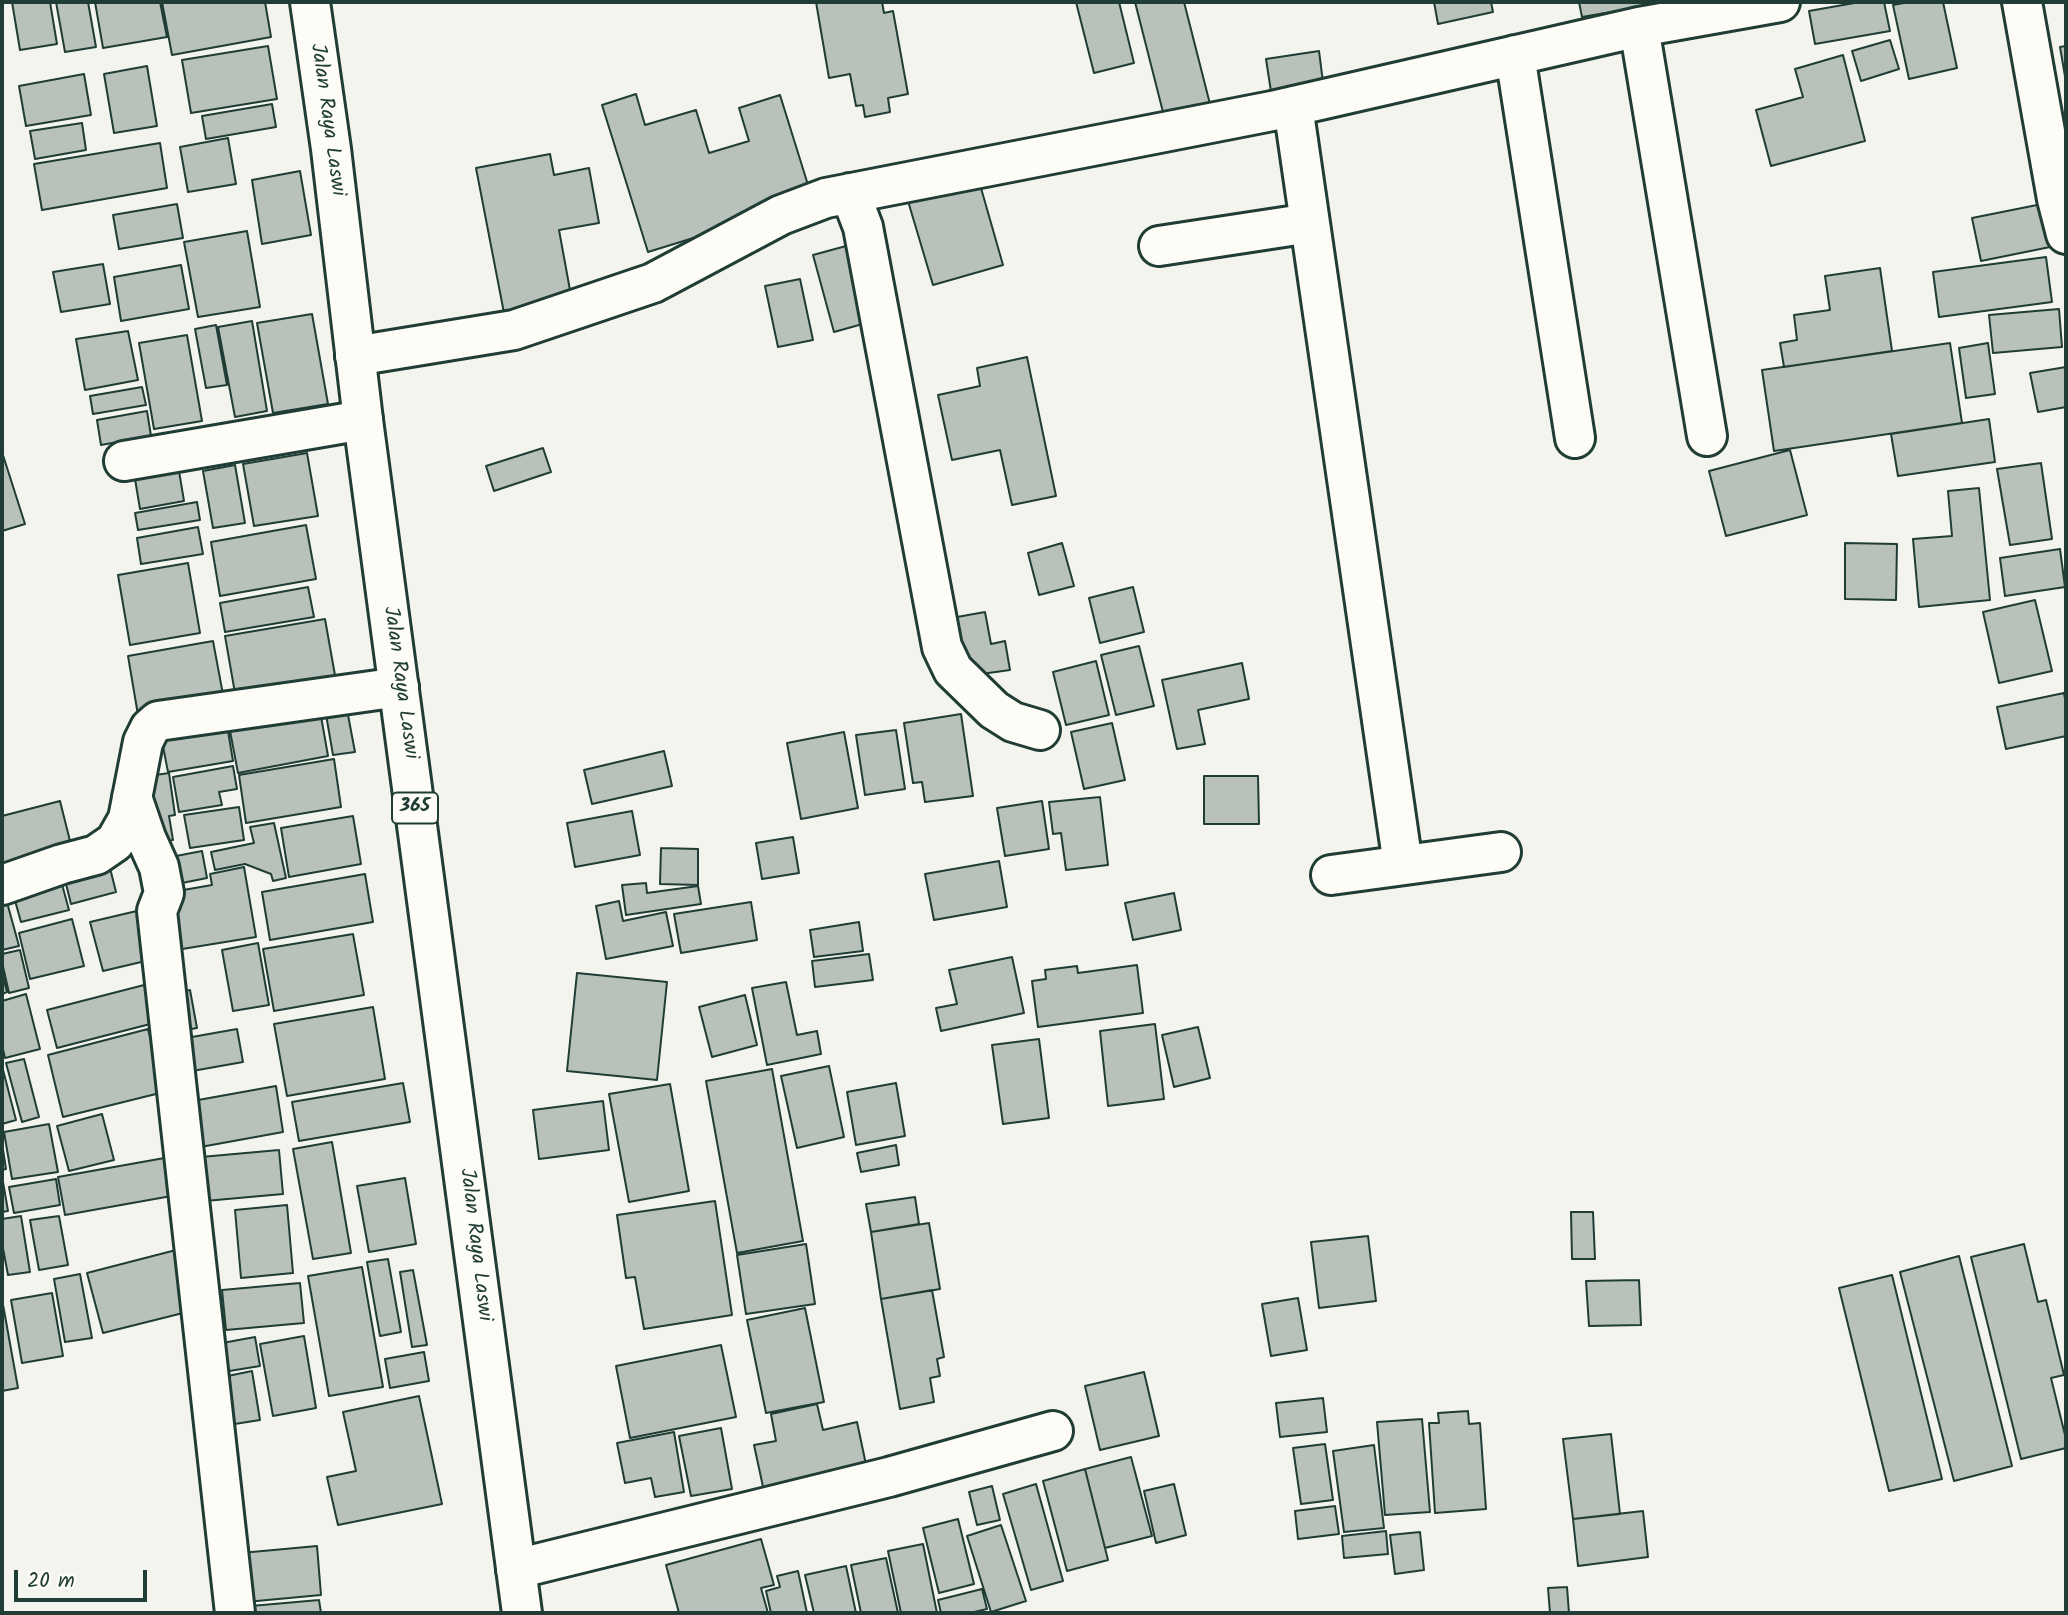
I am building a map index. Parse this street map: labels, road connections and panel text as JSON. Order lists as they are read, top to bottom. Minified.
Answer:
{"streets":{"street":["Jalan Raya Laswi","365"]},"scale_bar":"20 m"}
